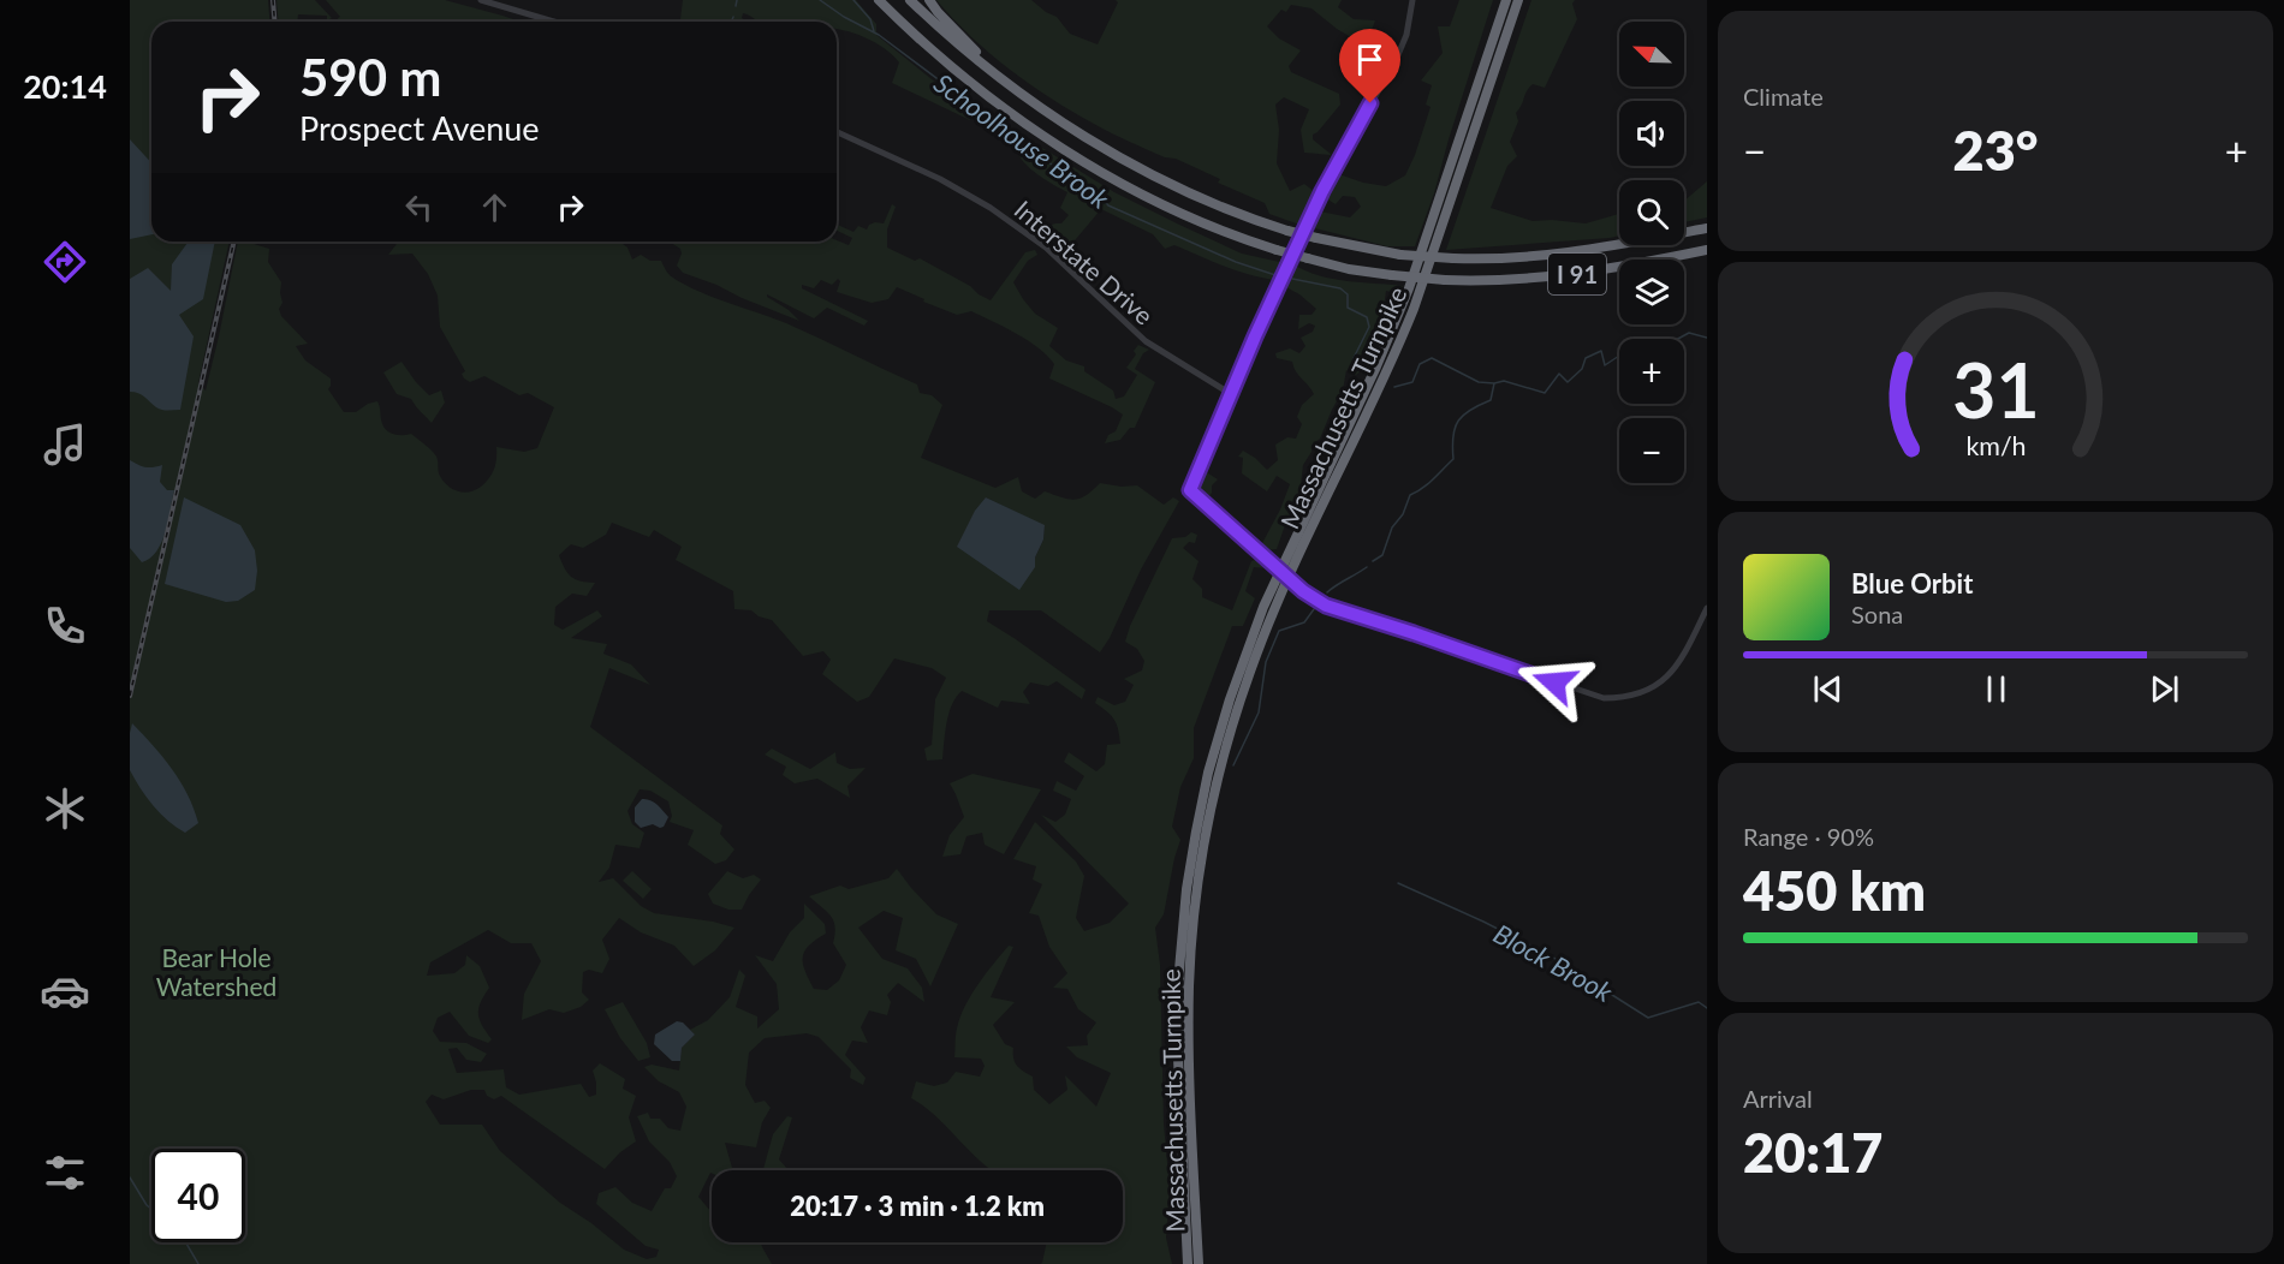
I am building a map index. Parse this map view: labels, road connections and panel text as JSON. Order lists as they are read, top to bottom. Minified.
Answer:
{"streets":{"highway":["I 91","Massachusetts Turnpike"],"street":["Interstate Drive"]},"water":["Schoolhouse Brook","Block Brook"],"parks":["Bear Hole Watershed"],"north":"top left","page":{"tabs":"20:14","tile":["Climate",["Range · 90%","450 km"],["Arrival","20:17"]],"map_buttons":["+","−"],"turn":["590 m","Prospect Avenue"],"heat":["−","23°","+"],"song":["Blue Orbit","Sona"],"limit":"40","trip":"20:17 · 3 min · 1.2 km","gauge":["31","km/h"]}}
